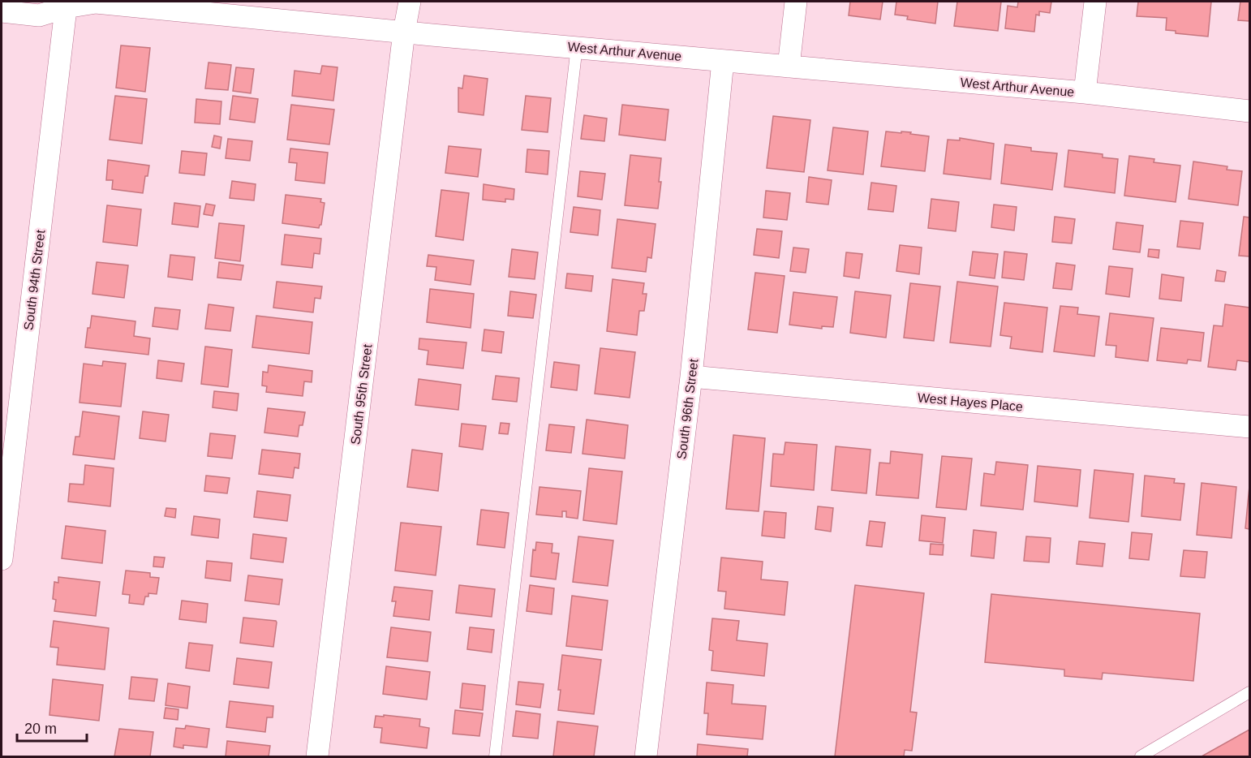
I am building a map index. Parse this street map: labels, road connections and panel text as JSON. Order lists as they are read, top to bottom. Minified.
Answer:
{"streets":{"street":["West Arthur Avenue","South 94th Street","South 95th Street","West Hayes Place","South 96th Street"]},"crossings":[["West Arthur Avenue","South 94th Street"],["West Arthur Avenue","South 95th Street"],["West Arthur Avenue","South 96th Street"],["West Hayes Place","South 96th Street"]],"scale_bar":"20 m"}
